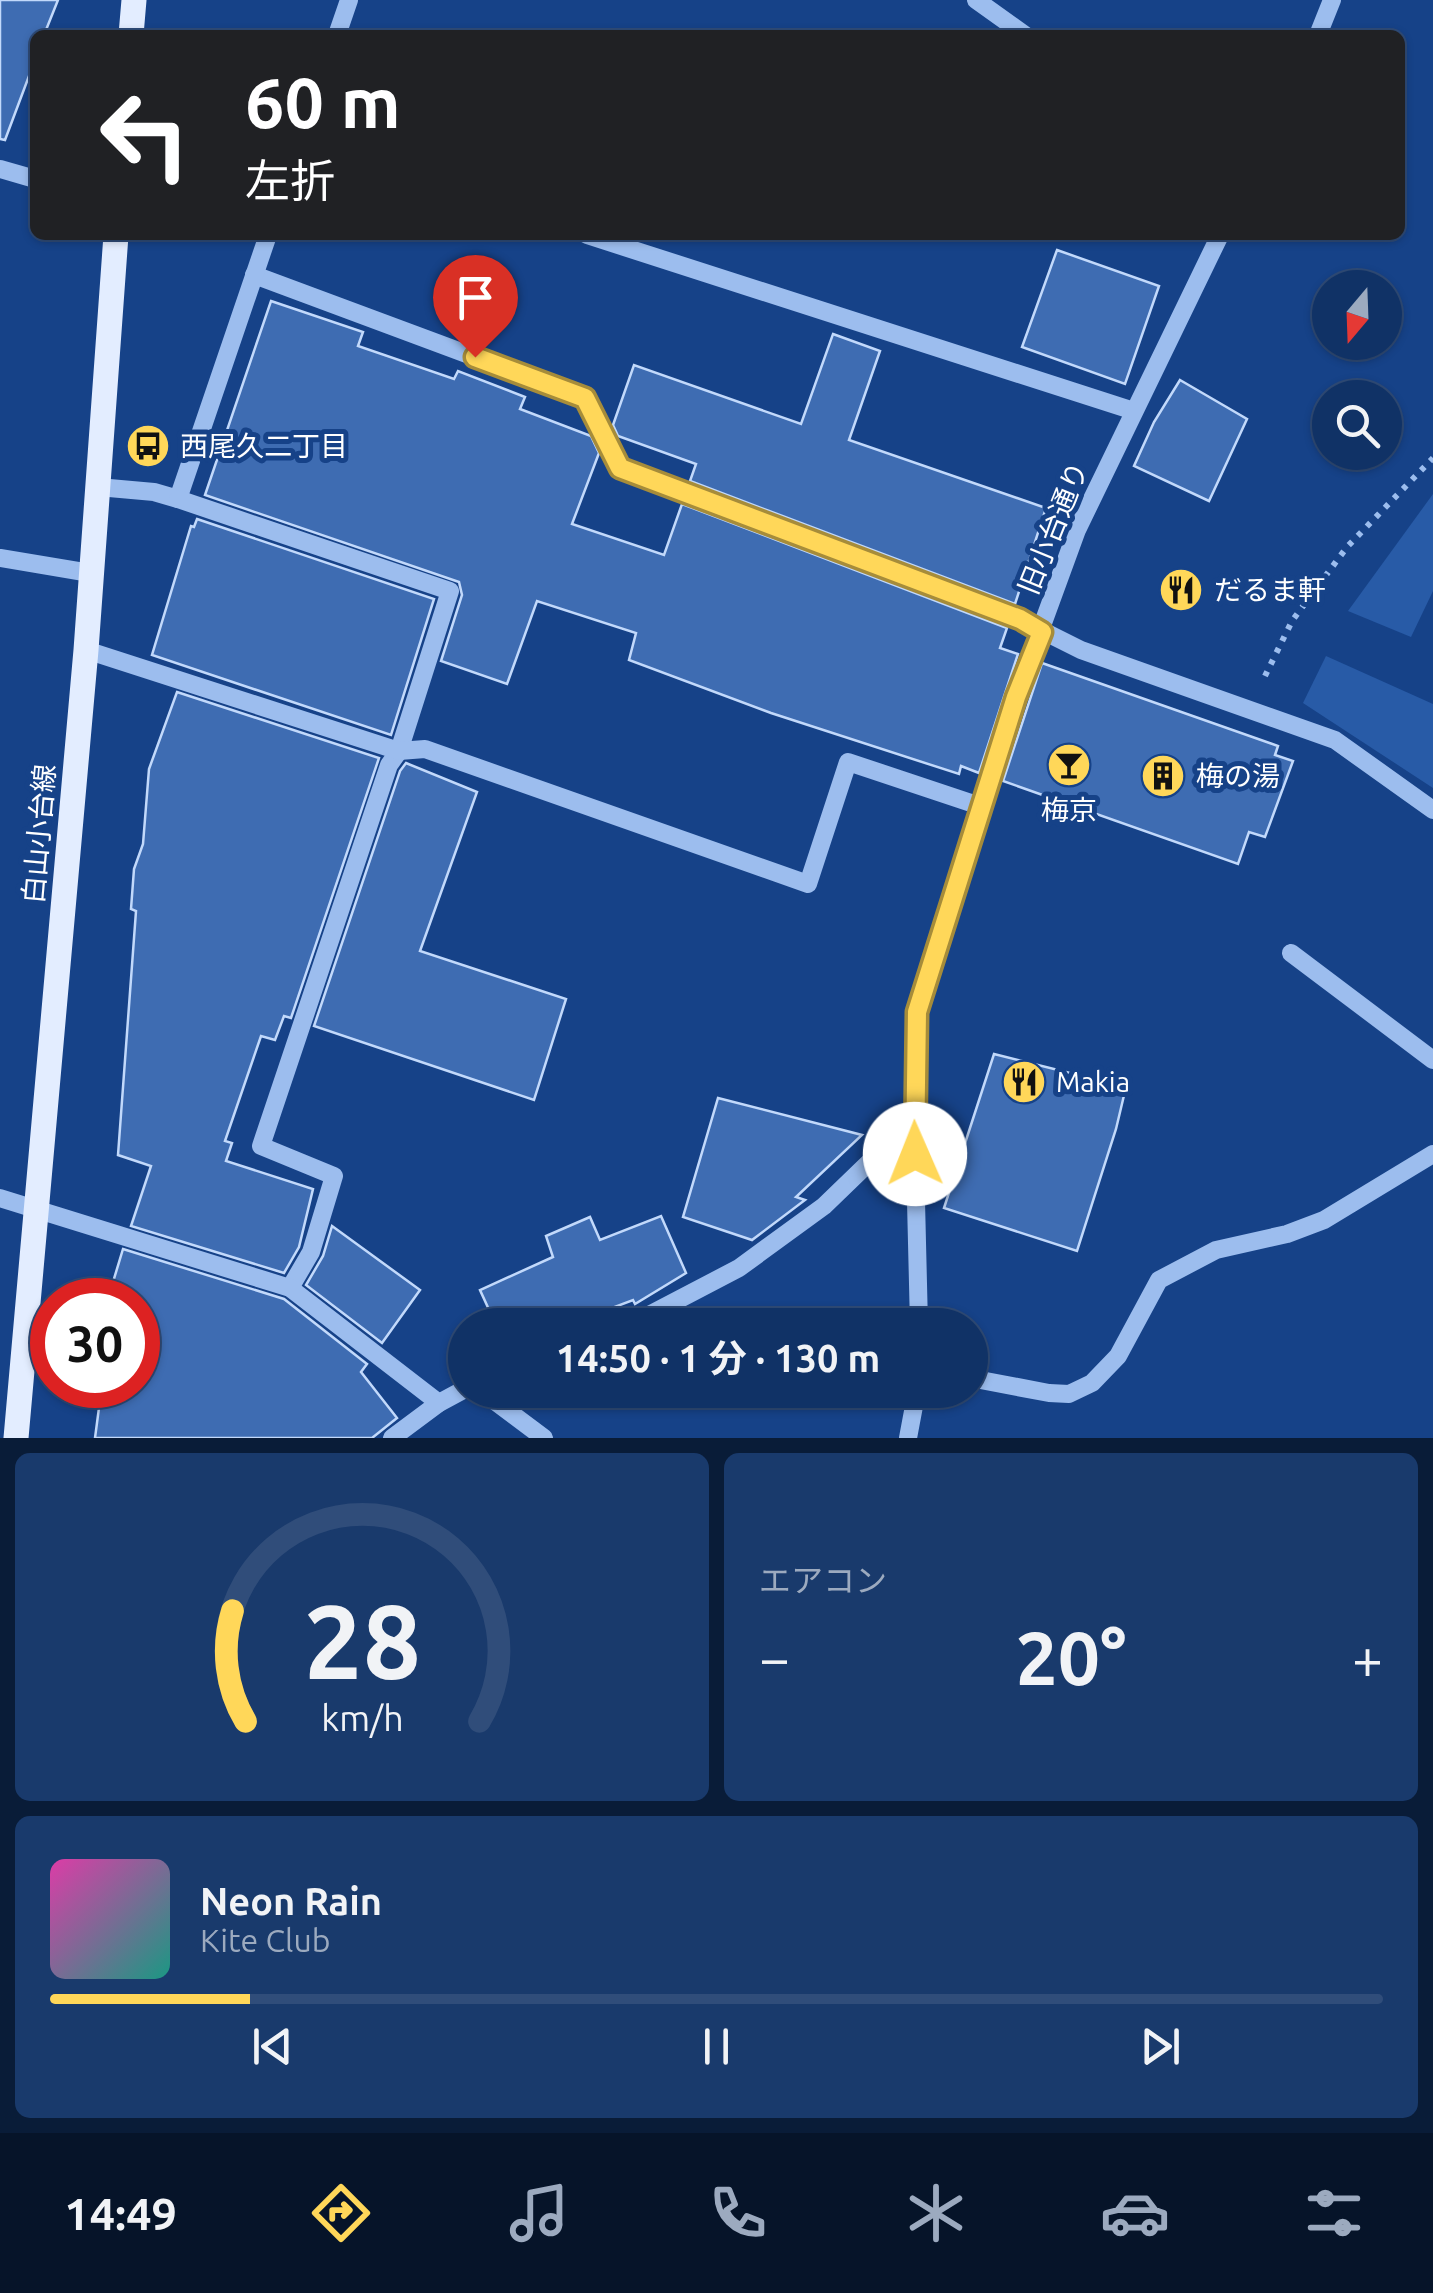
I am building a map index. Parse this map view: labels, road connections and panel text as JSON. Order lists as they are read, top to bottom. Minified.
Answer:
{"streets":{"main road":["白山小台線"],"street":["旧小台通り"]},"places":{"bus stop":["西尾久二丁目"],"restaurant":["だるま軒","Makia"],"bar":["梅京"],"building":["梅の湯"]},"north":"bottom","page":{"turn":["60 m","左折"],"limit":"30","trip":"14:50 · 1 分 · 130 m","tile":"エアコン","heat":["−","20°","+"],"song":["Neon Rain","Kite Club"],"tabs":"14:49","gauge":["28","km/h"]}}
